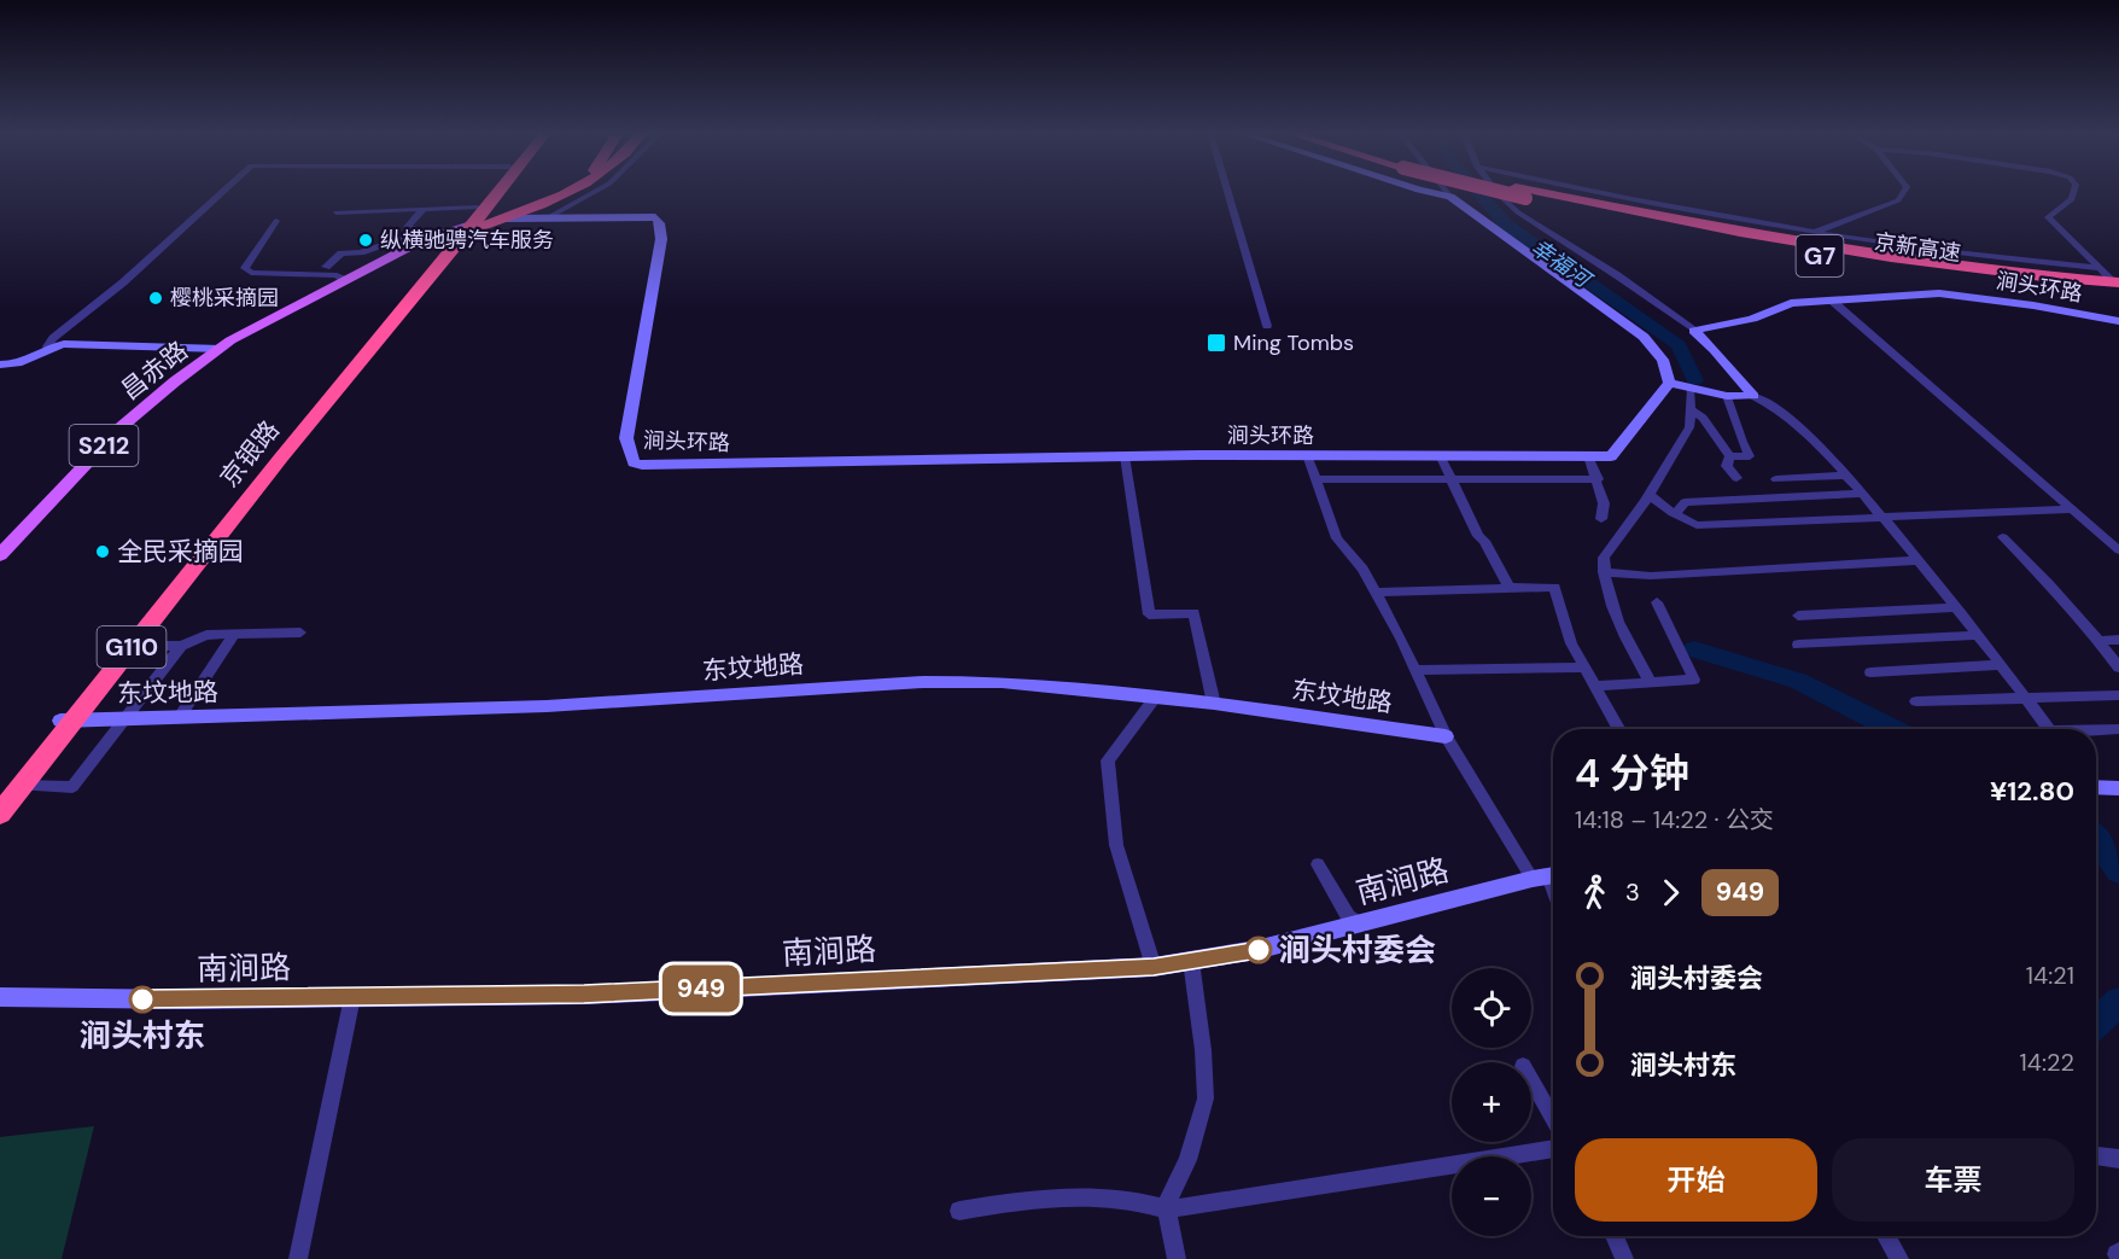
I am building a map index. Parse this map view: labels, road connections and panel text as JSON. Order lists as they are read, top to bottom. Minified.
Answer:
{"streets":{"highway":["京新高速","G7","京银路","G110"],"main road":["昌赤路","S212"],"street":["涧头环路","东坟地路","南涧路"]},"crossings":[["昌赤路","京银路"],["京银路","东坟地路"]],"water":["幸福河"],"places":{"other":["纵横驰骋汽车服务","樱桃采摘园","全民采摘园","涧头村委会","涧头村东"],"transit":["Ming Tombs"]},"lines":["bus line 949"],"page":{"on_map":"949","heading":["4 分钟","14:18 – 14:22 · 公交","¥12.80"],"legs":["3","949"],"list":[{"name":"涧头村委会","value":"14:21"},{"name":"涧头村东","value":"14:22"}],"map_buttons":["+","−"],"buttons":["开始","车票"]}}
